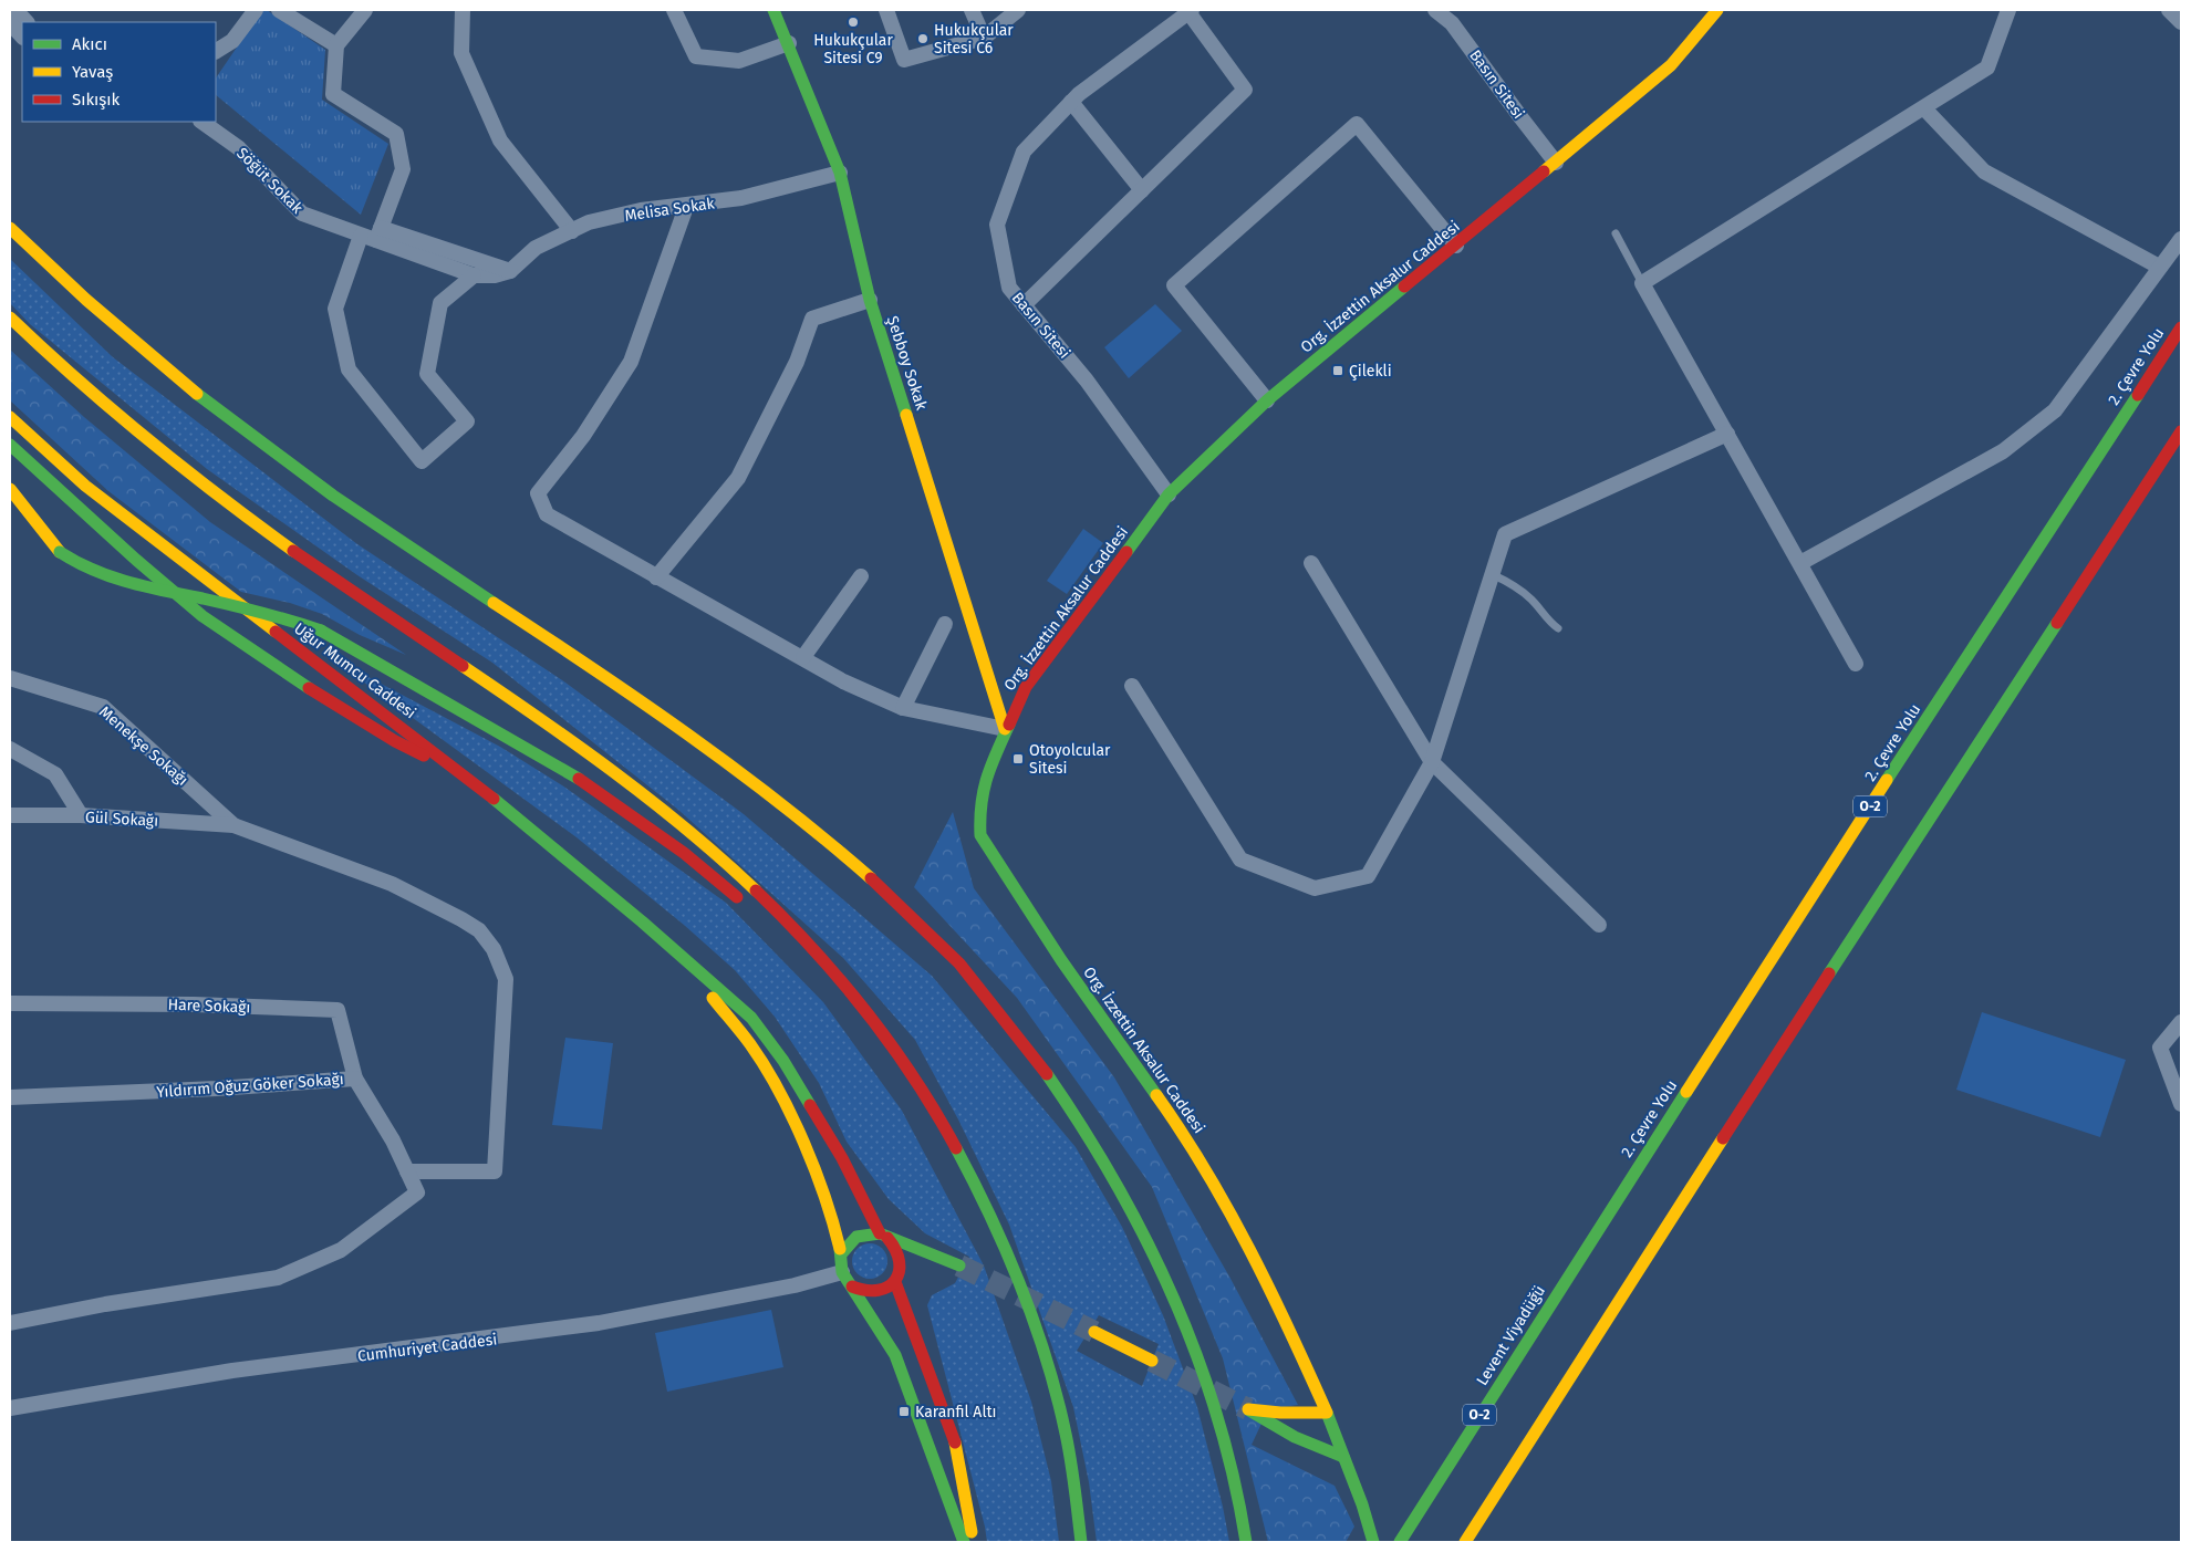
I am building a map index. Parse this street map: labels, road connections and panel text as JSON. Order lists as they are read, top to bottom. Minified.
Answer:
{"streets":{"main road":["Org. İzzettin Aksalur Caddesi","Şebboy Sokak","2. Çevre Yolu","Uğur Mumcu Caddesi","O-2","Levent Viyadüğü"],"street":["Basın Sitesi","Söğüt Sokak","Melisa Sokak","Menekşe Sokağı","Gül Sokağı","Hare Sokağı","Yıldırım Oğuz Göker Sokağı","Cumhuriyet Caddesi"]},"crossings":[["Basın Sitesi","Org. İzzettin Aksalur Caddesi"],["Melisa Sokak","Şebboy Sokak"],["Org. İzzettin Aksalur Caddesi","Şebboy Sokak"],["2. Çevre Yolu","Levent Viyadüğü"],["Menekşe Sokağı","Gül Sokağı"],["Hare Sokağı","Yıldırım Oğuz Göker Sokağı"]],"places":{"other":["Hukukçular Sitesi C9","Hukukçular Sitesi C6"],"transit":["Çilekli","Otoyolcular Sitesi","Karanfil Altı"]},"legend":["Akıcı","Yavaş","Sıkışık"]}
